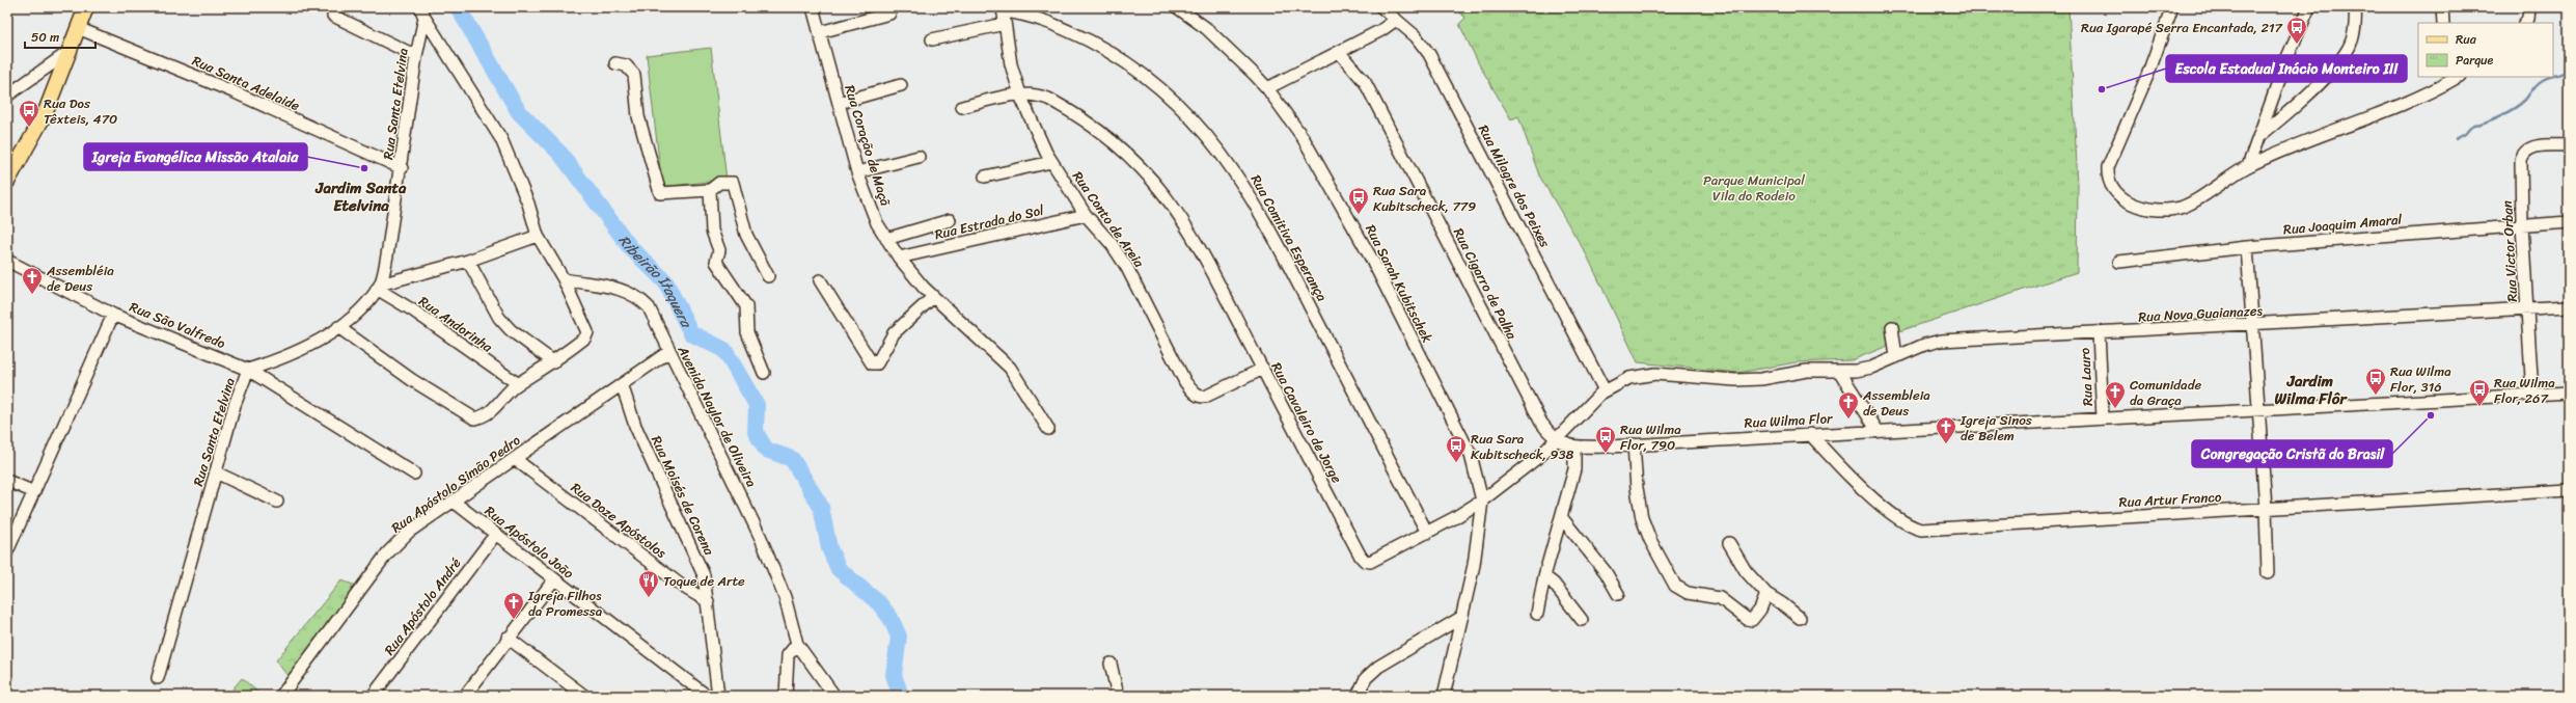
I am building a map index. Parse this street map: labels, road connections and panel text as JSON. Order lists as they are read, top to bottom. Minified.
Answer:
{"streets":{"street":["Rua Santa Adelaide","Rua Santa Etelvina","Rua Coração de Maçã","Rua Milagre dos Peixes","Rua Conto de Areia","Rua Estrada do Sol","Rua Joaquim Amaral","Rua Comitiva Esperança","Rua Victor Orban","Rua Sarah Kubitschek","Rua Cigarro de Palha","Rua Nova Guaianazes","Rua Andorinha","Rua São Valfredo","Rua Lauro","Avenida Naylor de Oliveira","Rua Wilma Flor","Rua Cavaleiro de Jorge","Rua Apóstolo Simão Pedro","Rua Moisés de Corena","Rua Artur Franco","Rua Doze Apóstolos","Rua Apóstolo João","Rua Apóstolo André"]},"crossings":[["Rua Santa Adelaide","Rua Santa Etelvina"],["Rua Santa Etelvina","Rua Andorinha"],["Rua Santa Etelvina","Rua São Valfredo"],["Rua Coração de Maçã","Rua Estrada do Sol"],["Rua Milagre dos Peixes","Rua Nova Guaianazes"],["Rua Milagre dos Peixes","Rua Cavaleiro de Jorge"],["Rua Conto de Areia","Rua Estrada do Sol"],["Rua Conto de Areia","Rua Comitiva Esperança"],["Rua Conto de Areia","Rua Cavaleiro de Jorge"],["Rua Joaquim Amaral","Rua Victor Orban"],["Rua Comitiva Esperança","Rua Cavaleiro de Jorge"],["Rua Victor Orban","Rua Nova Guaianazes"],["Rua Victor Orban","Rua Wilma Flor"],["Rua Sarah Kubitschek","Rua Cavaleiro de Jorge"],["Rua Cigarro de Palha","Rua Wilma Flor"],["Rua Cigarro de Palha","Rua Cavaleiro de Jorge"],["Rua Nova Guaianazes","Rua Lauro"],["Rua Nova Guaianazes","Rua Cavaleiro de Jorge"],["Rua Lauro","Rua Wilma Flor"],["Avenida Naylor de Oliveira","Rua Apóstolo Simão Pedro"],["Rua Wilma Flor","Rua Cavaleiro de Jorge"],["Rua Wilma Flor","Rua Artur Franco"],["Rua Apóstolo Simão Pedro","Rua Moisés de Corena"],["Rua Apóstolo Simão Pedro","Rua Doze Apóstolos"],["Rua Apóstolo Simão Pedro","Rua Apóstolo João"],["Rua Moisés de Corena","Rua Doze Apóstolos"],["Rua Apóstolo João","Rua Apóstolo André"]],"districts":["Jardim Santa Etelvina","Jardim Wilma Flôr"],"water":["Ribeirão Itaquera"],"parks":["Parque Municipal Vila do Rodeio"],"places":{"bus stop":["Rua Igarapé Serra Encantada, 217","Rua Dos Têxteis, 470","Rua Sara Kubitscheck, 779","Rua Wilma Flor, 316","Rua Wilma Flor, 267","Rua Wilma Flor, 790","Rua Sara Kubitscheck, 938"],"other":["Escola Estadual Inácio Monteiro III","Igreja Evangélica Missão Atalaia","Congregação Cristã do Brasil"],"church":["Assembléia de Deus","Comunidade da Graça","Assembleia de Deus","Igreja Sinos de Belem","Igreja Filhos da Promessa"],"restaurant":["Toque de Arte"]},"legend":["Rua","Parque"],"scale_bar":"50 m"}
